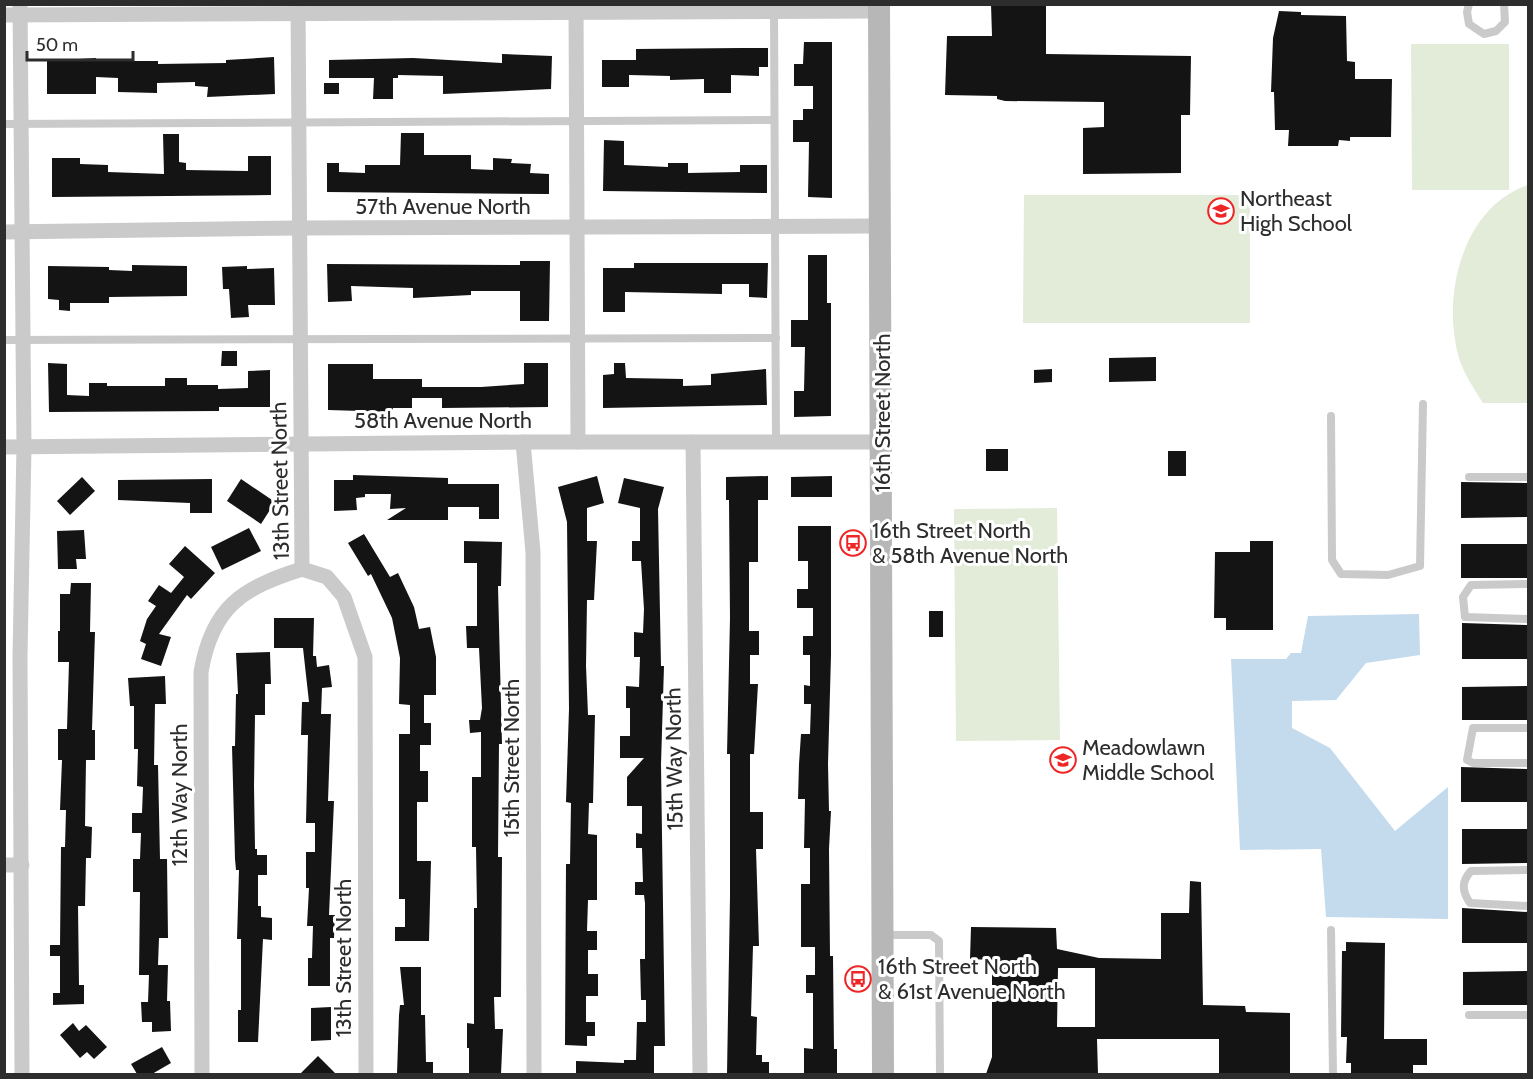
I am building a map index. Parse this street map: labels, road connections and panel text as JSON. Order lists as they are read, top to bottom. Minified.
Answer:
{"streets":{"street":["57th Avenue North","16th Street North","58th Avenue North","13th Street North","15th Street North","15th Way North","12th Way North"]},"crossings":[["57th Avenue North","16th Street North"],["57th Avenue North","13th Street North"],["16th Street North","58th Avenue North"],["58th Avenue North","13th Street North"],["58th Avenue North","15th Street North"],["58th Avenue North","15th Way North"],["13th Street North","12th Way North"]],"places":{"school or university":["Northeast High School","Meadowlawn Middle School"],"bus stop":["16th Street North & 58th Avenue North","16th Street North & 61st Avenue North"]},"scale_bar":"50 m"}
